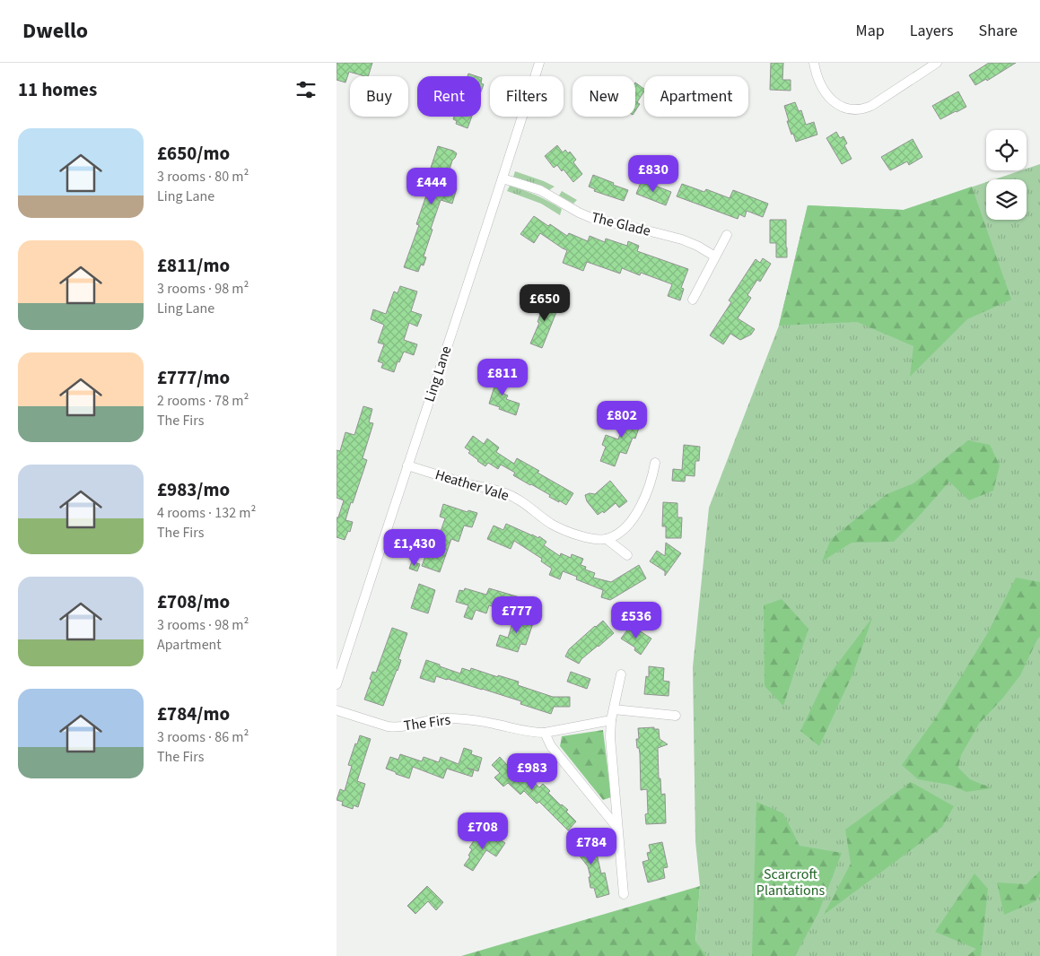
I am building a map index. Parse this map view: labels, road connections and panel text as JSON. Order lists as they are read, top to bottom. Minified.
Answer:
{"streets":{"street":["The Glade","Ling Lane","Heather Vale","The Firs"]},"crossings":[["The Glade","Ling Lane"],["Ling Lane","Heather Vale"]],"parks":["Scarcroft Plantations"],"page":{"header":"Dwello","nav":["Map","Layers","Share"],"heading":"11 homes","chip":["Buy","Rent","Filters","New","Apartment"],"list":[{"name":"£650/mo","note":"3 rooms · 80 m² · Ling Lane"},{"name":"£811/mo","note":"3 rooms · 98 m² · Ling Lane"},{"name":"£777/mo","note":"2 rooms · 78 m² · The Firs"},{"name":"£983/mo","note":"4 rooms · 132 m² · The Firs"},{"name":"£708/mo","note":"3 rooms · 98 m² · Apartment"},{"name":"£784/mo","note":"3 rooms · 86 m² · The Firs"}],"price":["£830","£444","£650","£811","£802","£1,430","£777","£536","£983","£708","£784"]}}
